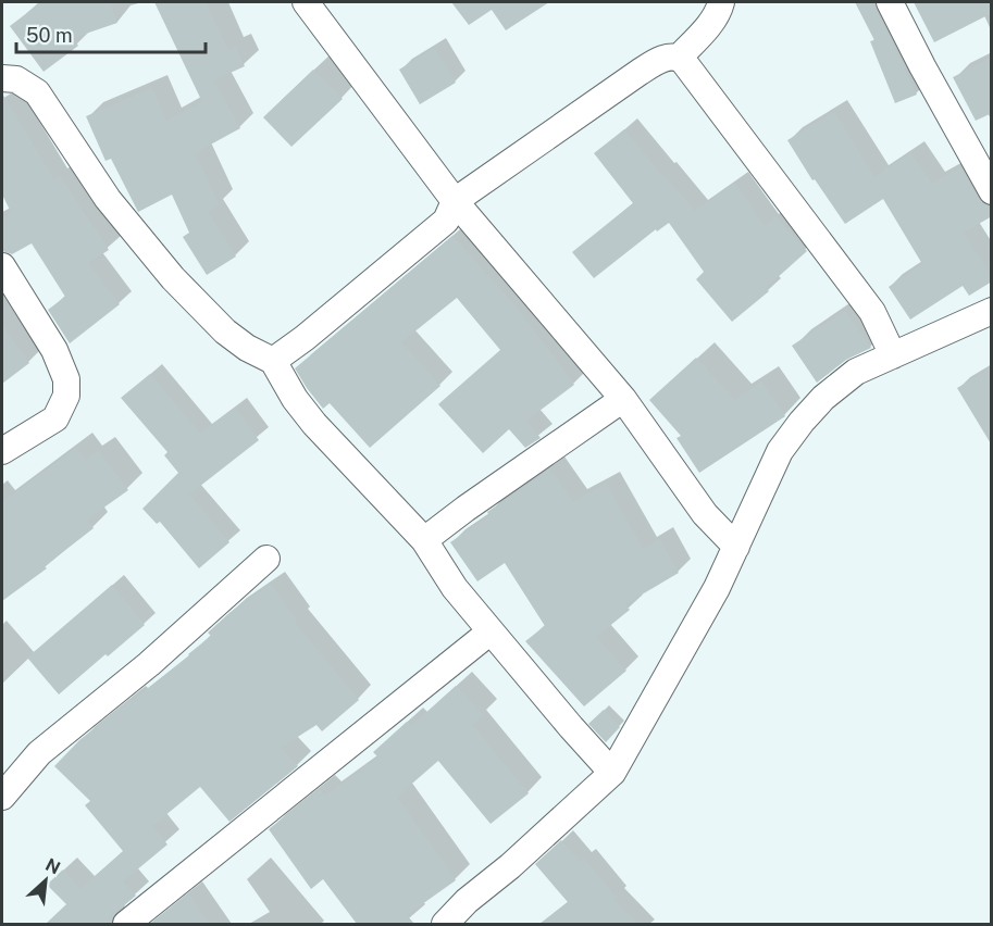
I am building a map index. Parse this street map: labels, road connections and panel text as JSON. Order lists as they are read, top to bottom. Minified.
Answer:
{"scale_bar":"50 m","north":"top right"}
